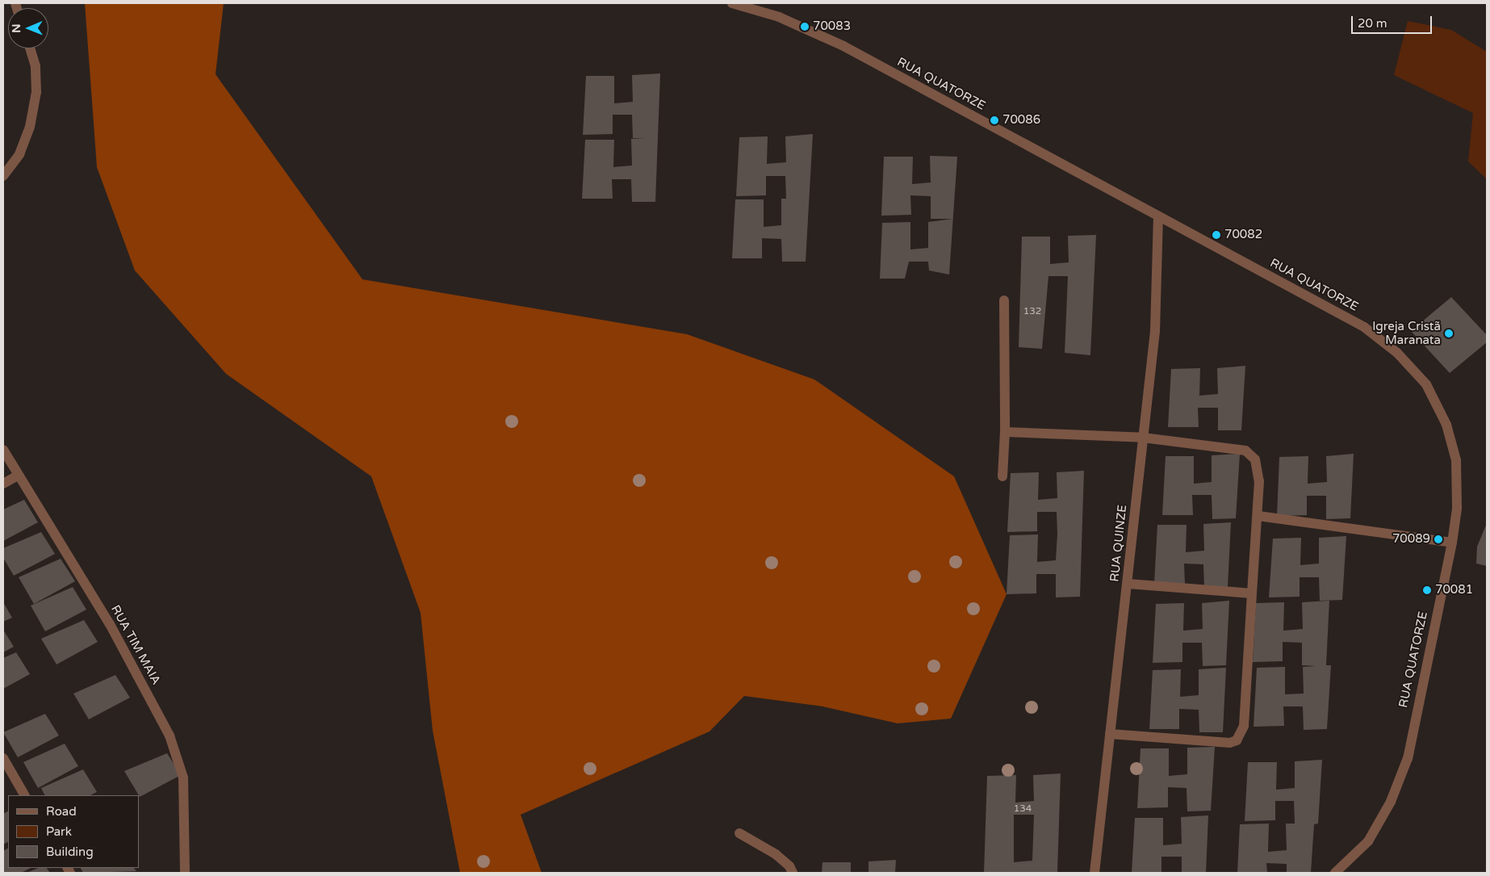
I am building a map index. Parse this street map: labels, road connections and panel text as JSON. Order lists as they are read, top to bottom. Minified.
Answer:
{"streets":{"street":["RUA QUATORZE","RUA QUINZE","RUA TIM MAIA"]},"crossings":[["RUA QUATORZE","RUA QUINZE"]],"places":["70083","70086","70082","Igreja Cristã Maranata","70089","70081"],"house_numbers":["132","134"],"legend":["Road","Park","Building"],"scale_bar":"20 m","north":"left"}
